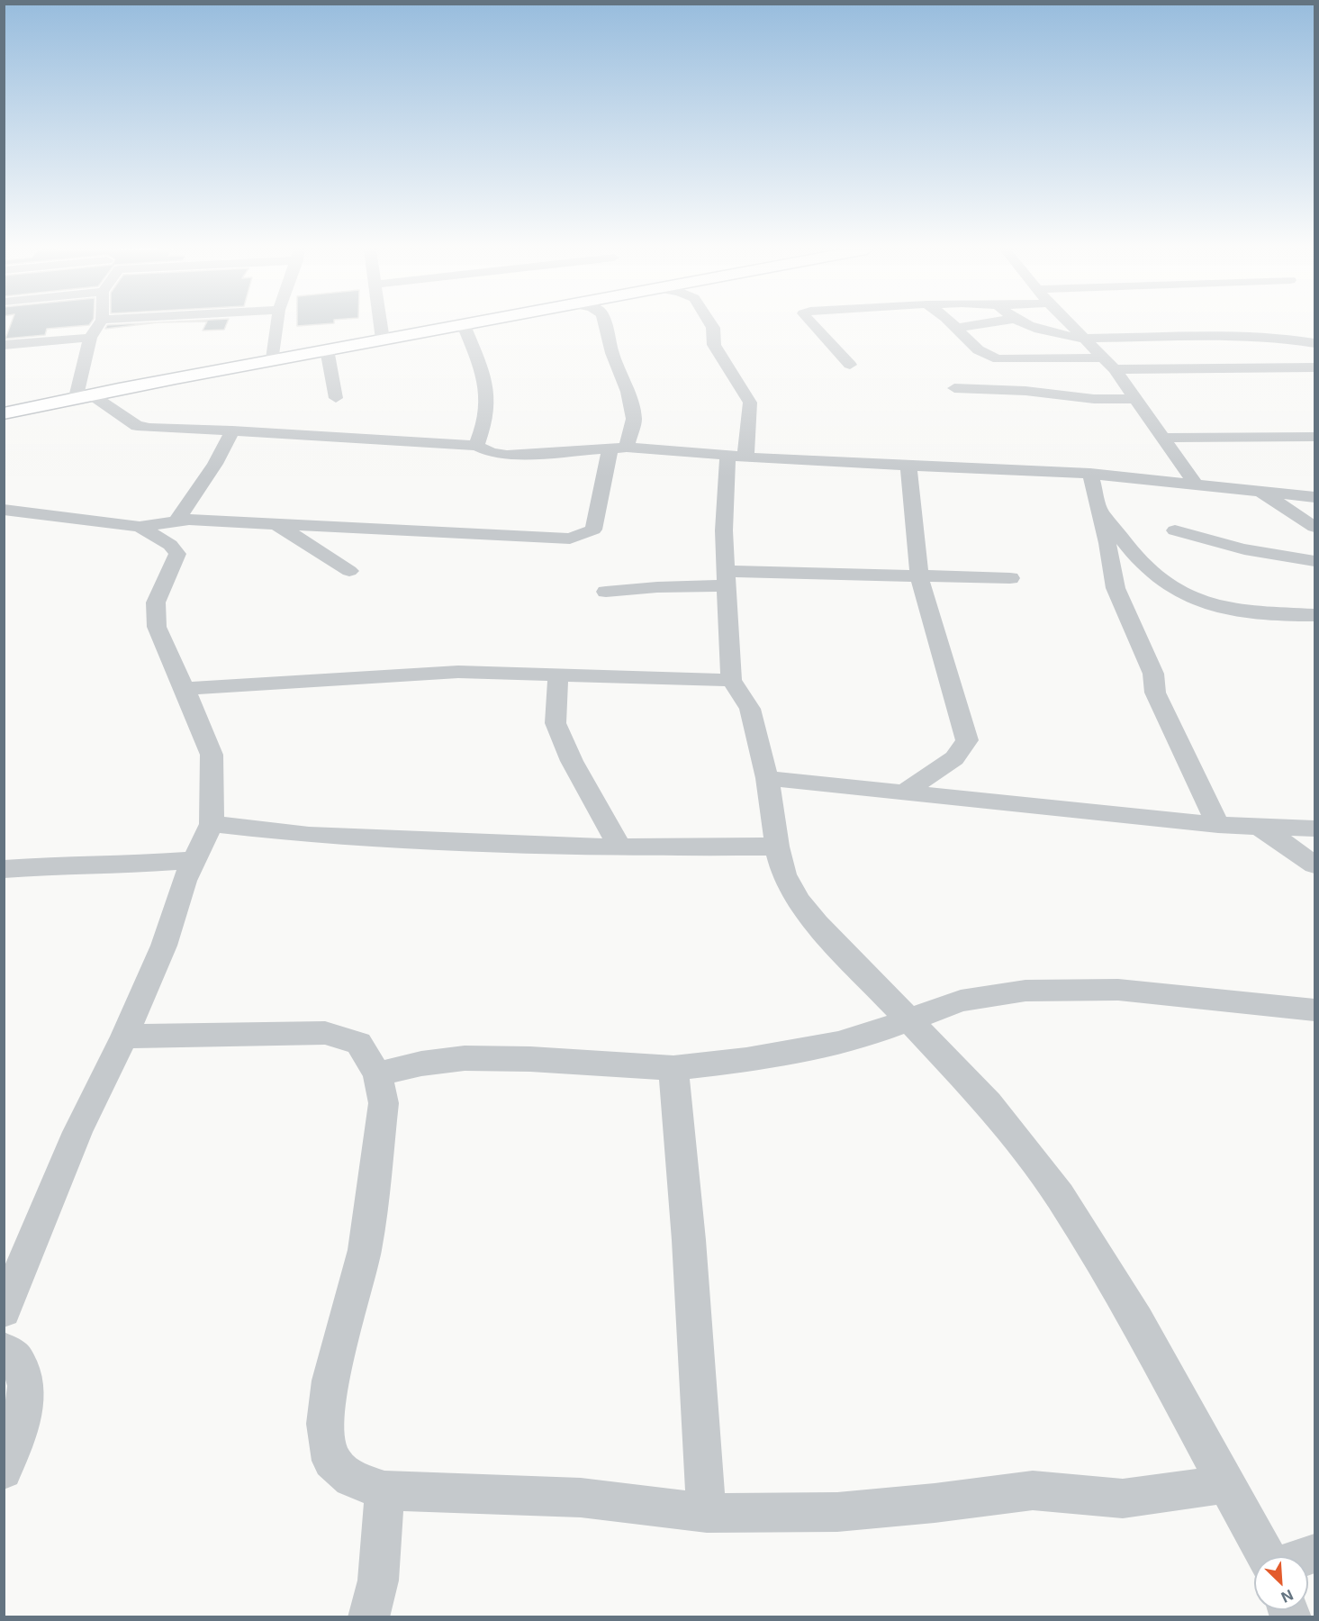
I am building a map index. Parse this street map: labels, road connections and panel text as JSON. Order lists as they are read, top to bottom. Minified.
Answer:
{"north":"bottom right"}
